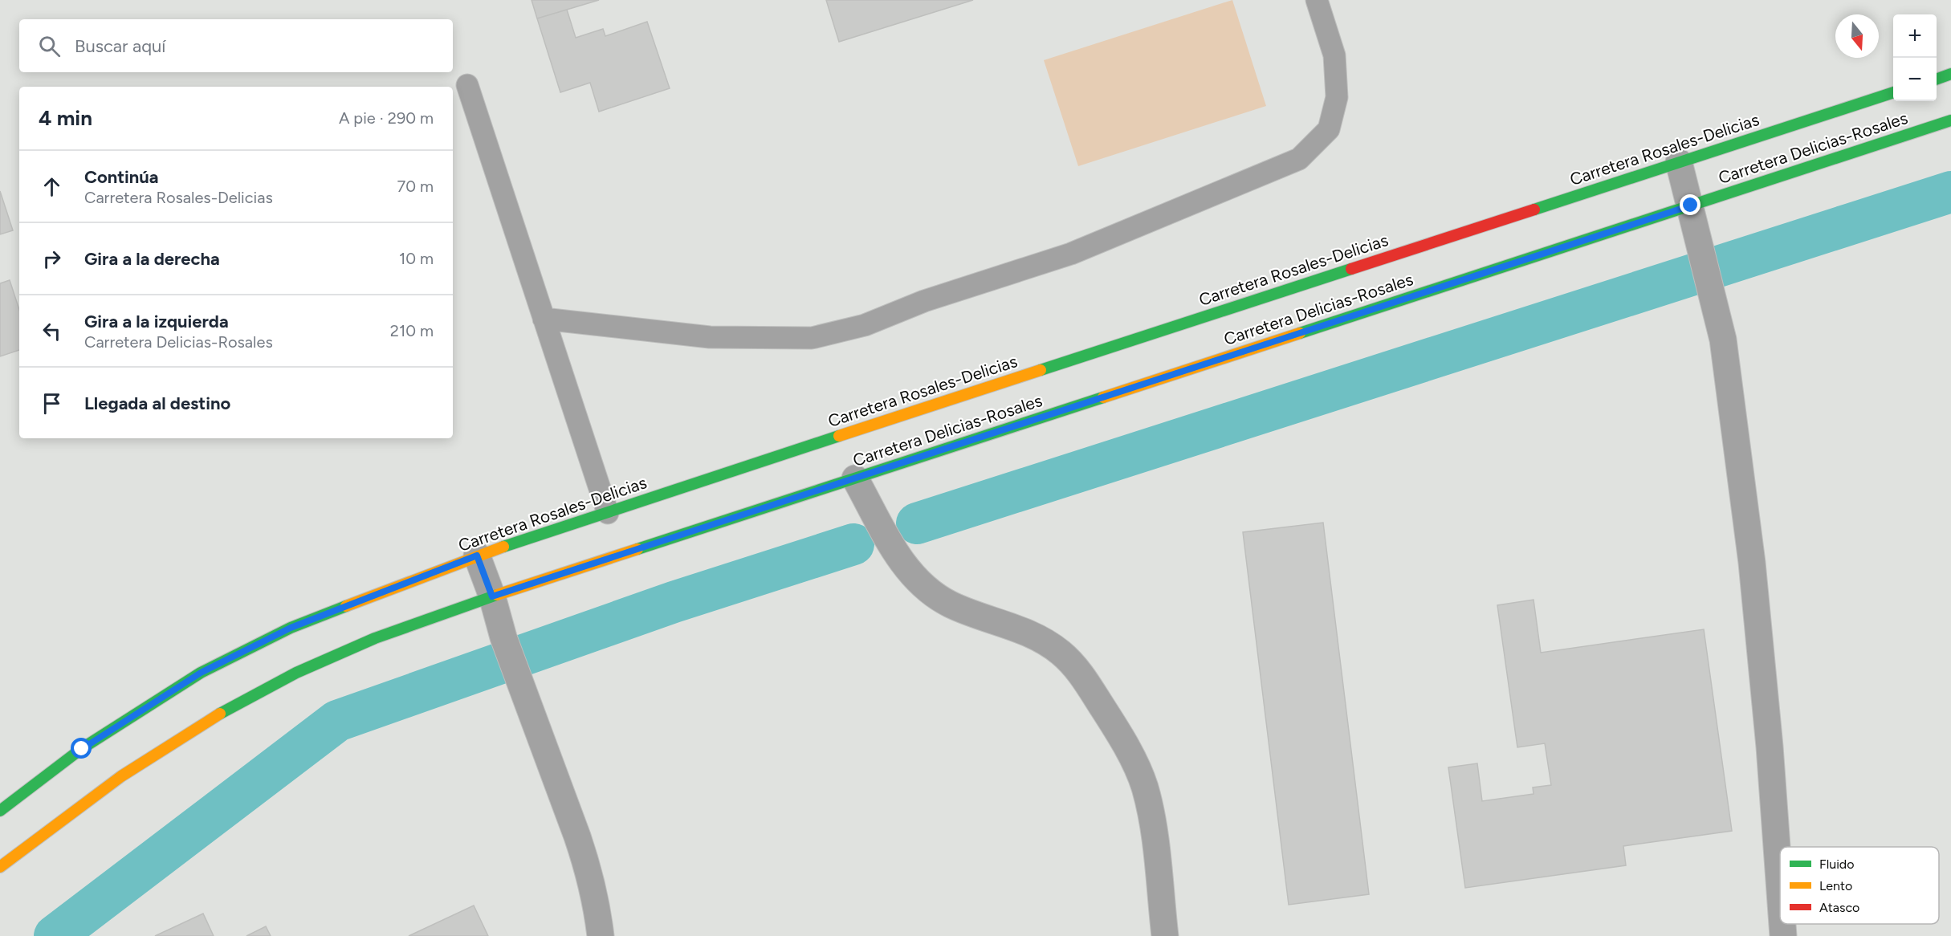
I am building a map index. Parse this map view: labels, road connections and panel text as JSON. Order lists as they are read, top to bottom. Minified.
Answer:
{"streets":{"main road":["Carretera Delicias-Rosales","Carretera Rosales-Delicias"]},"legend":["Fluido","Lento","Atasco"],"north":"bottom","page":{"map_buttons":["+","−"],"search":"Buscar aquí","heading":["4 min","A pie · 290 m"],"list":[["Continúa","Carretera Rosales-Delicias","70 m"],["Gira a la derecha","10 m"],["Gira a la izquierda","Carretera Delicias-Rosales","210 m"],"Llegada al destino"]}}
